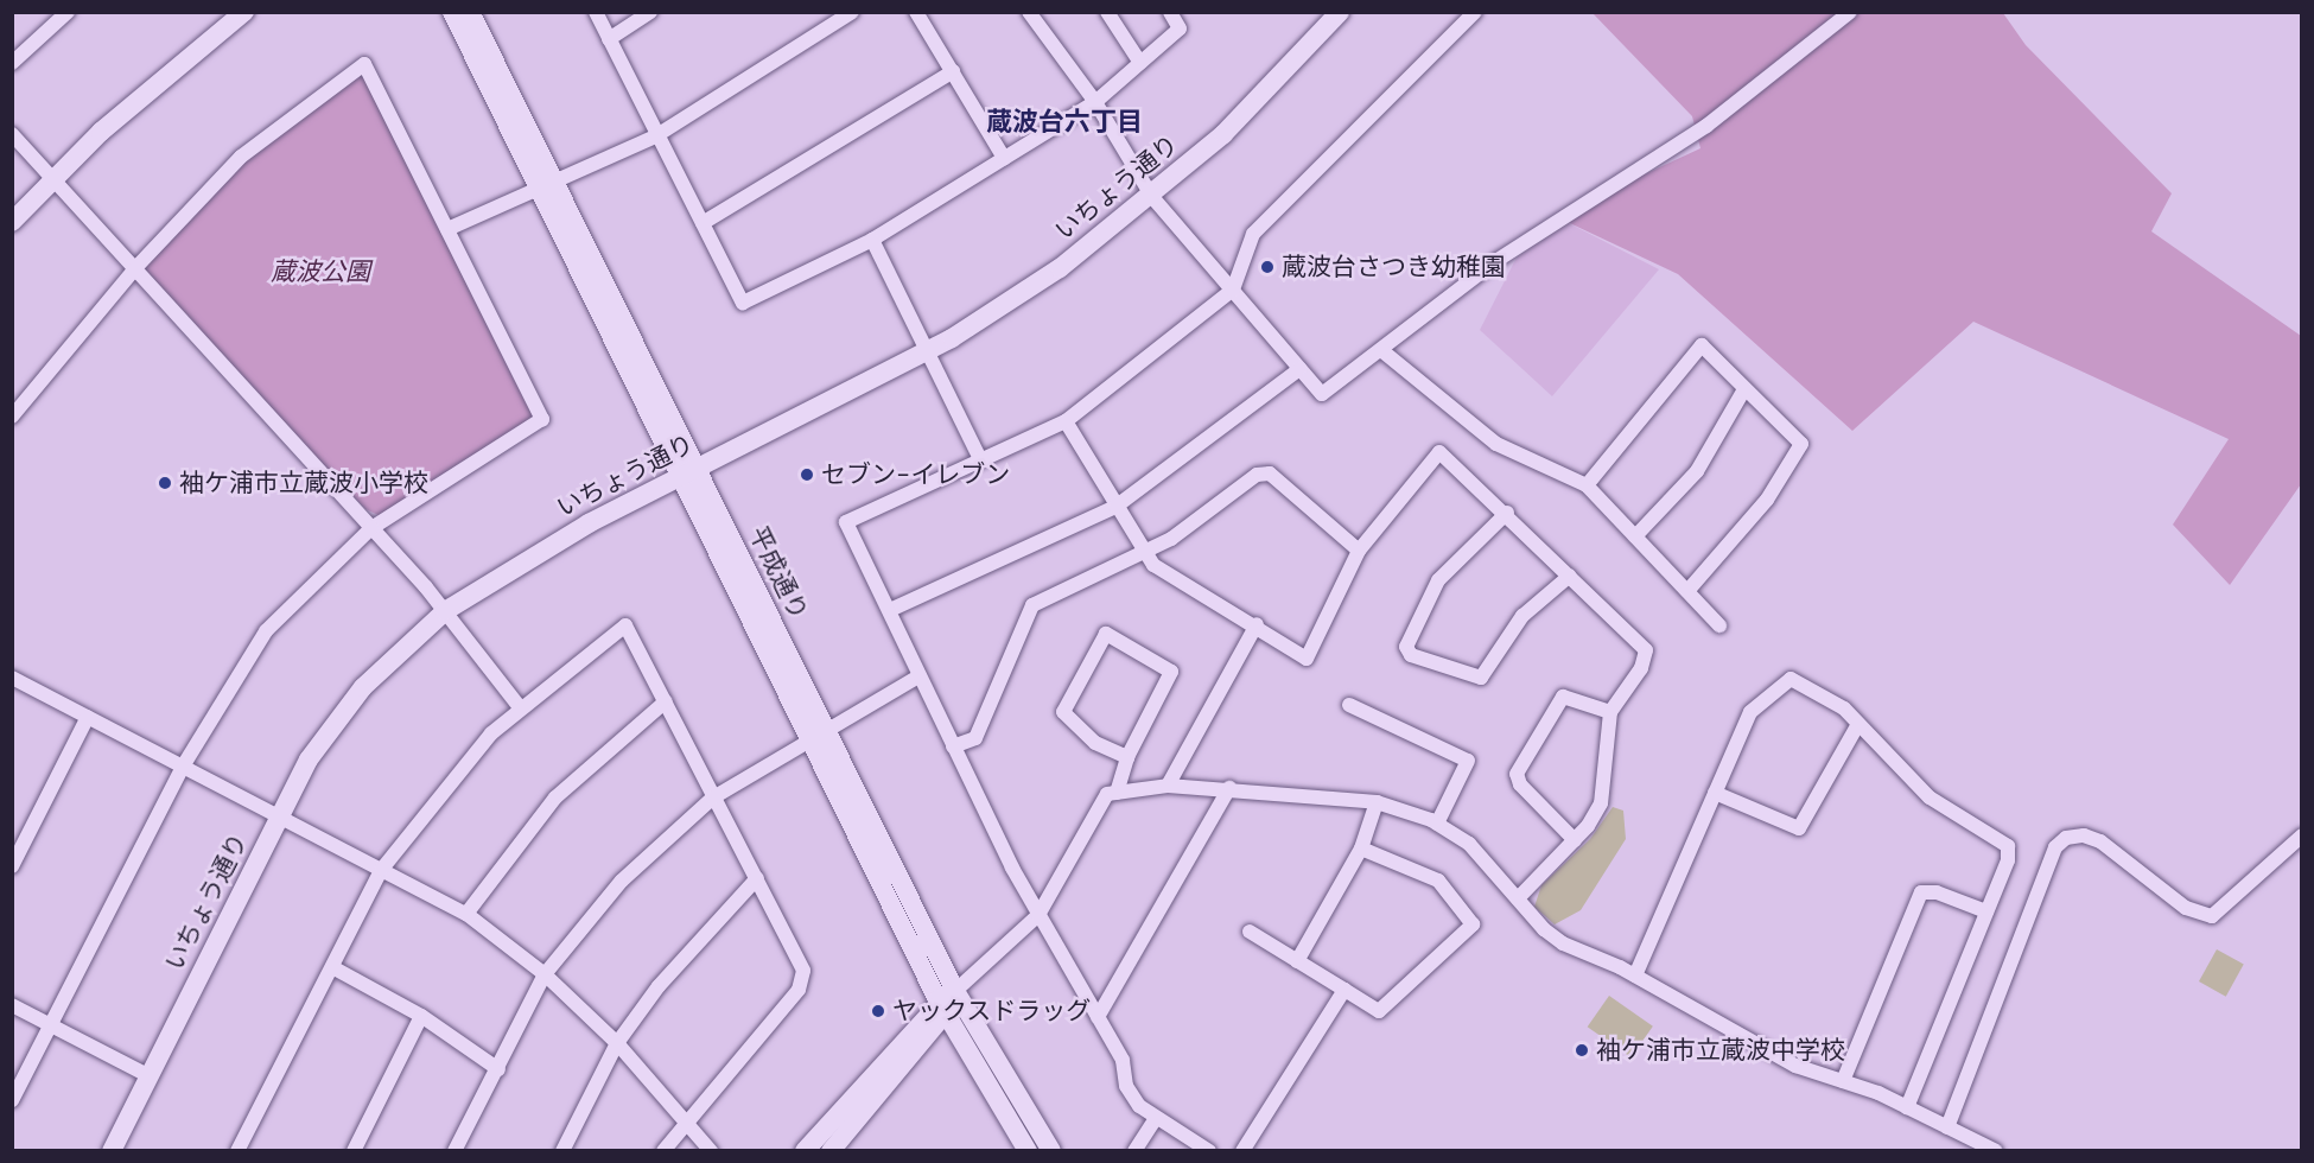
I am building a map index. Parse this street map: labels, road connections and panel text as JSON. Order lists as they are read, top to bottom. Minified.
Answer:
{"streets":{"street":["いちょう通り","平成通り"]},"crossings":[["いちょう通り","平成通り"]],"districts":["蔵波台六丁目"],"parks":["蔵波公園"],"places":["蔵波台さつき幼稚園","セブン-イレブン","袖ケ浦市立蔵波小学校","ヤックスドラッグ","袖ケ浦市立蔵波中学校"]}
